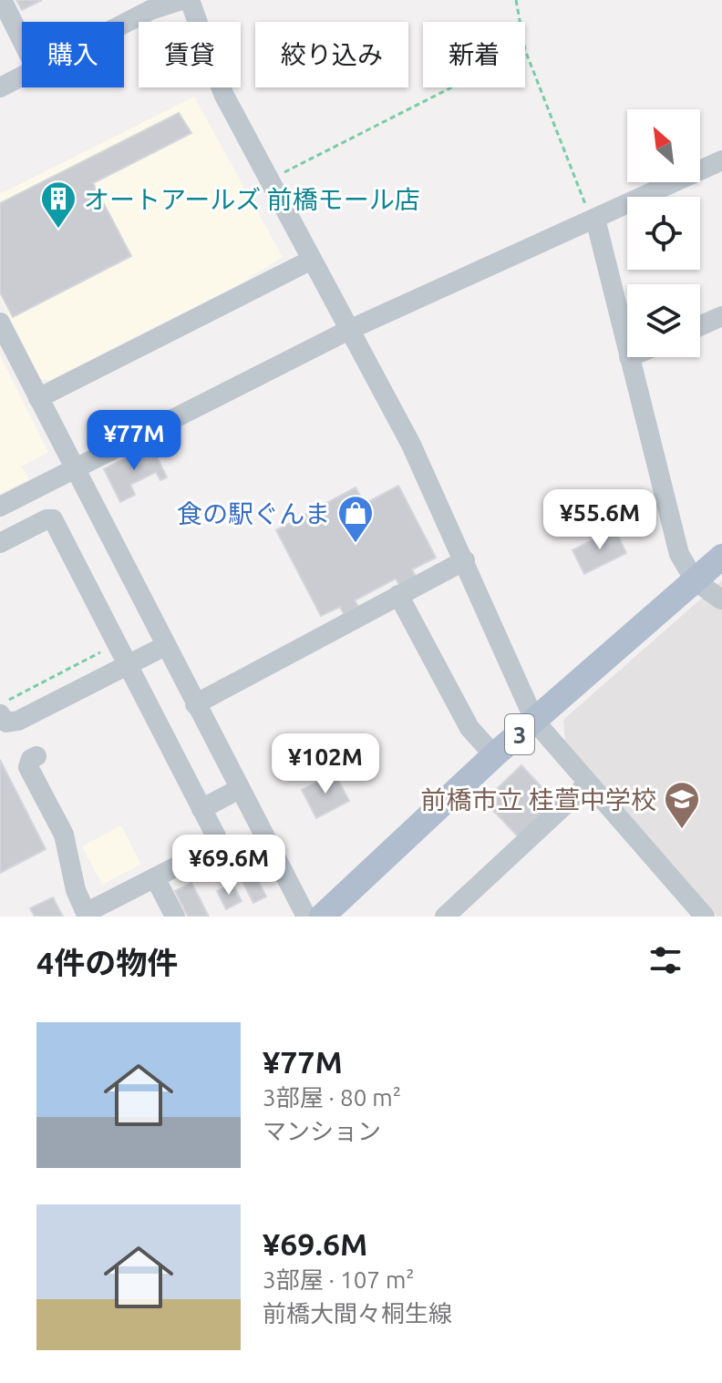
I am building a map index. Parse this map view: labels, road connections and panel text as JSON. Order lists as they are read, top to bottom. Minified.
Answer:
{"streets":{"main road":["3"]},"places":{"building":["オートアールズ 前橋モール店"],"shop":["食の駅ぐんま"],"school or university":["前橋市立 桂萱中学校"]},"north":"top left","page":{"chip":["購入","賃貸","絞り込み","新着"],"price":["¥77M","¥55.6M","¥102M","¥69.6M"],"heading":"4件の物件","list":[{"name":"¥77M","note":"3部屋 · 80 m² · マンション"},{"name":"¥69.6M","note":"3部屋 · 107 m² · 前橋大間々桐生線"}]}}
